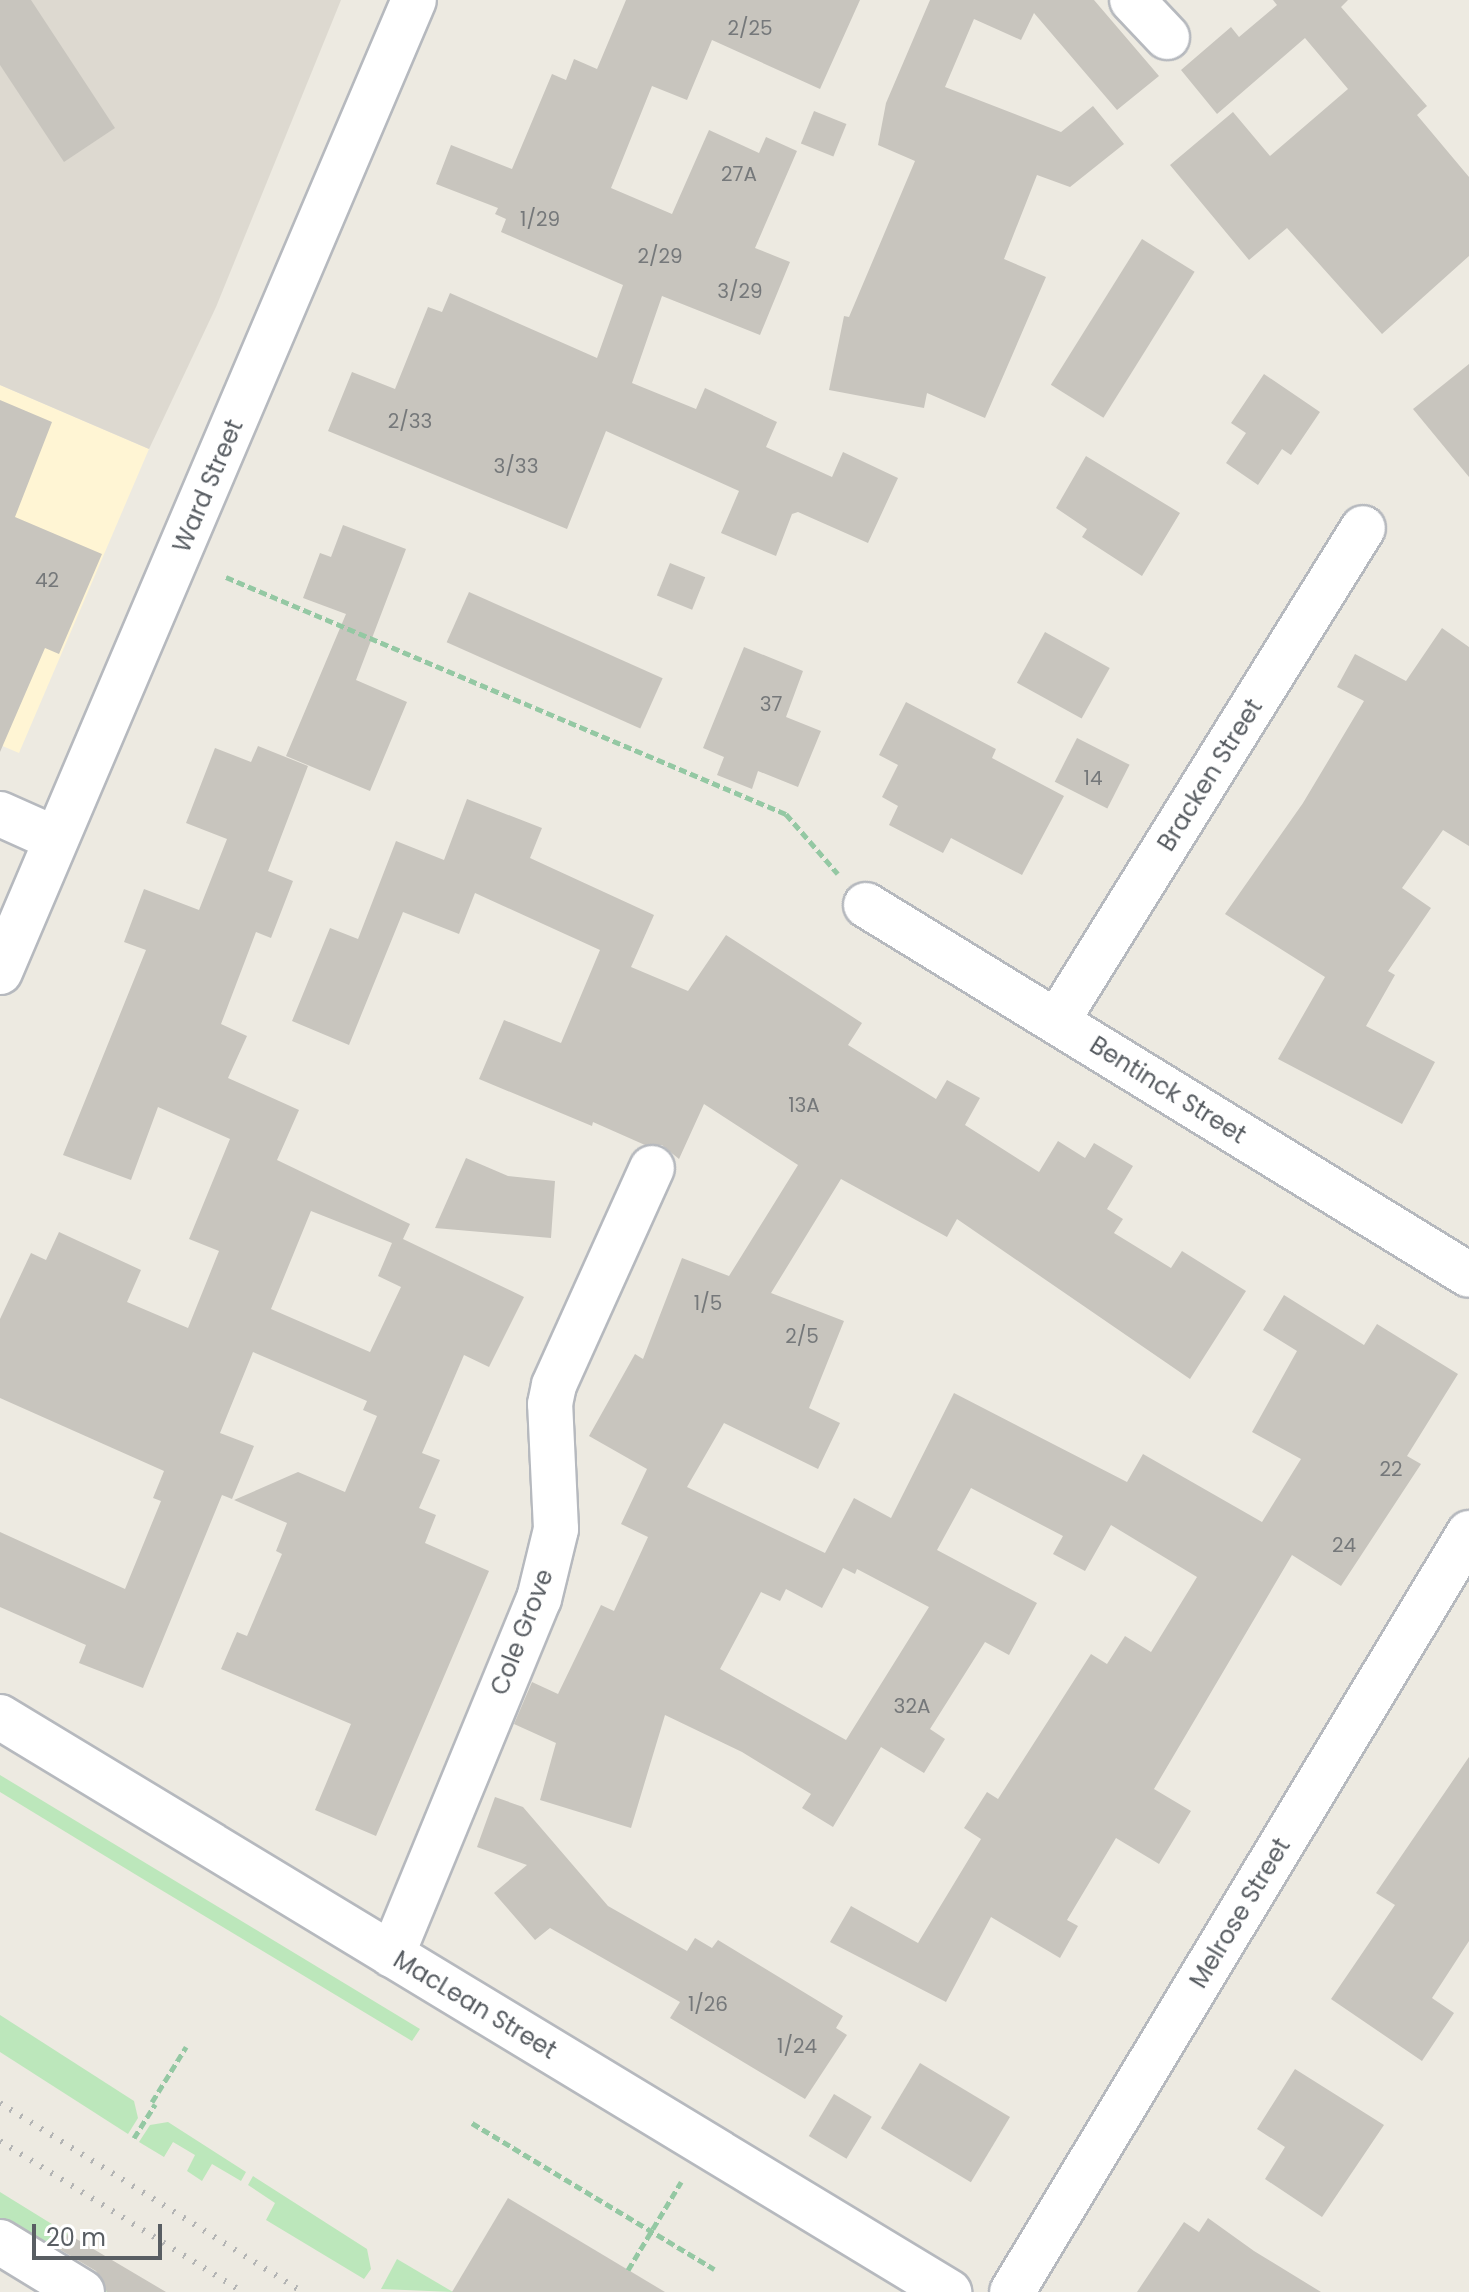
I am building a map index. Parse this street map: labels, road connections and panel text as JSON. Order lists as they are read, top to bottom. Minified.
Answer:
{"streets":{"street":["Ward Street","Bracken Street","Bentinck Street","Cole Grove","Melrose Street","MacLean Street"]},"crossings":[["Bracken Street","Bentinck Street"],["Cole Grove","MacLean Street"]],"house_numbers":["2/25","27A","1/29","2/29","3/29","2/33","3/33","42","37","14","13A","1/5","2/5","22","24","32A","1/26","1/24"],"scale_bar":"20 m"}
